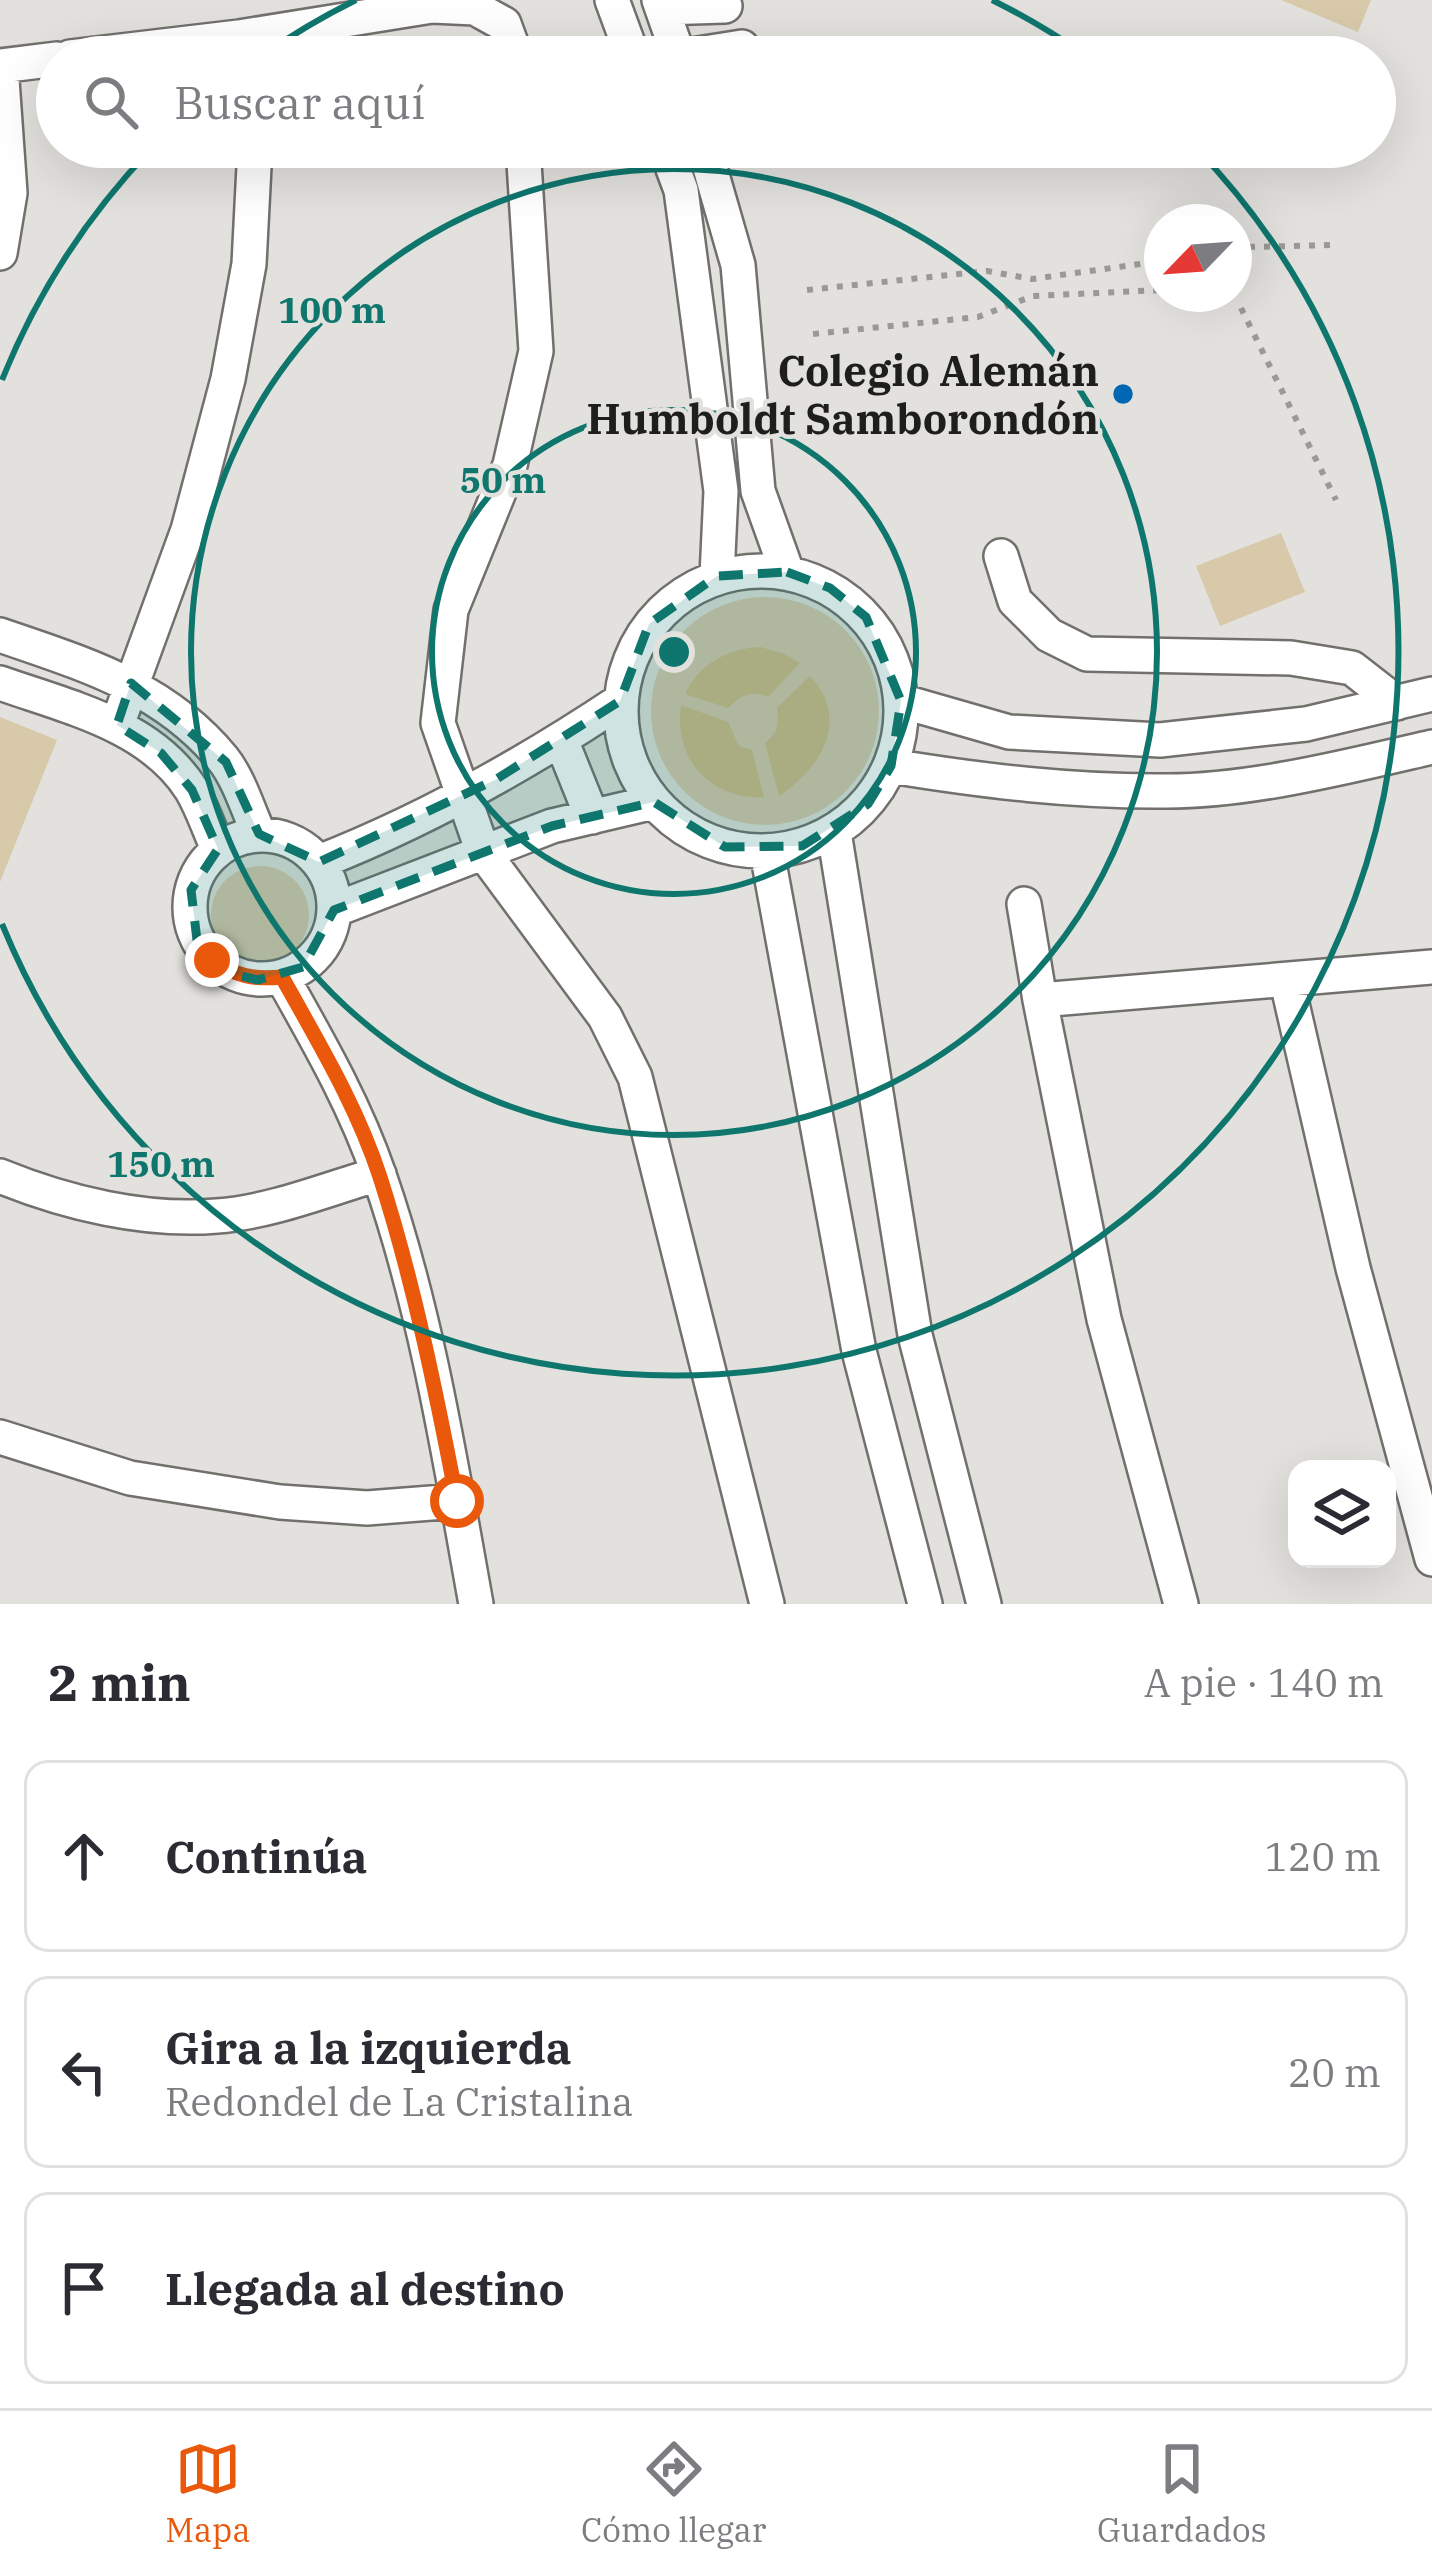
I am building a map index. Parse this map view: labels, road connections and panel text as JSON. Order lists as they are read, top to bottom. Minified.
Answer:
{"places":["Colegio Alemán Humboldt Samborondón"],"north":"bottom left","page":{"search":"Buscar aquí","heading":["2 min","A pie · 140 m"],"list":[["Continúa","120 m"],["Gira a la izquierda","Redondel de La Cristalina","20 m"],"Llegada al destino"],"nav":["Mapa","Cómo llegar","Guardados"]},"rings":["100 m","50 m","150 m"]}
